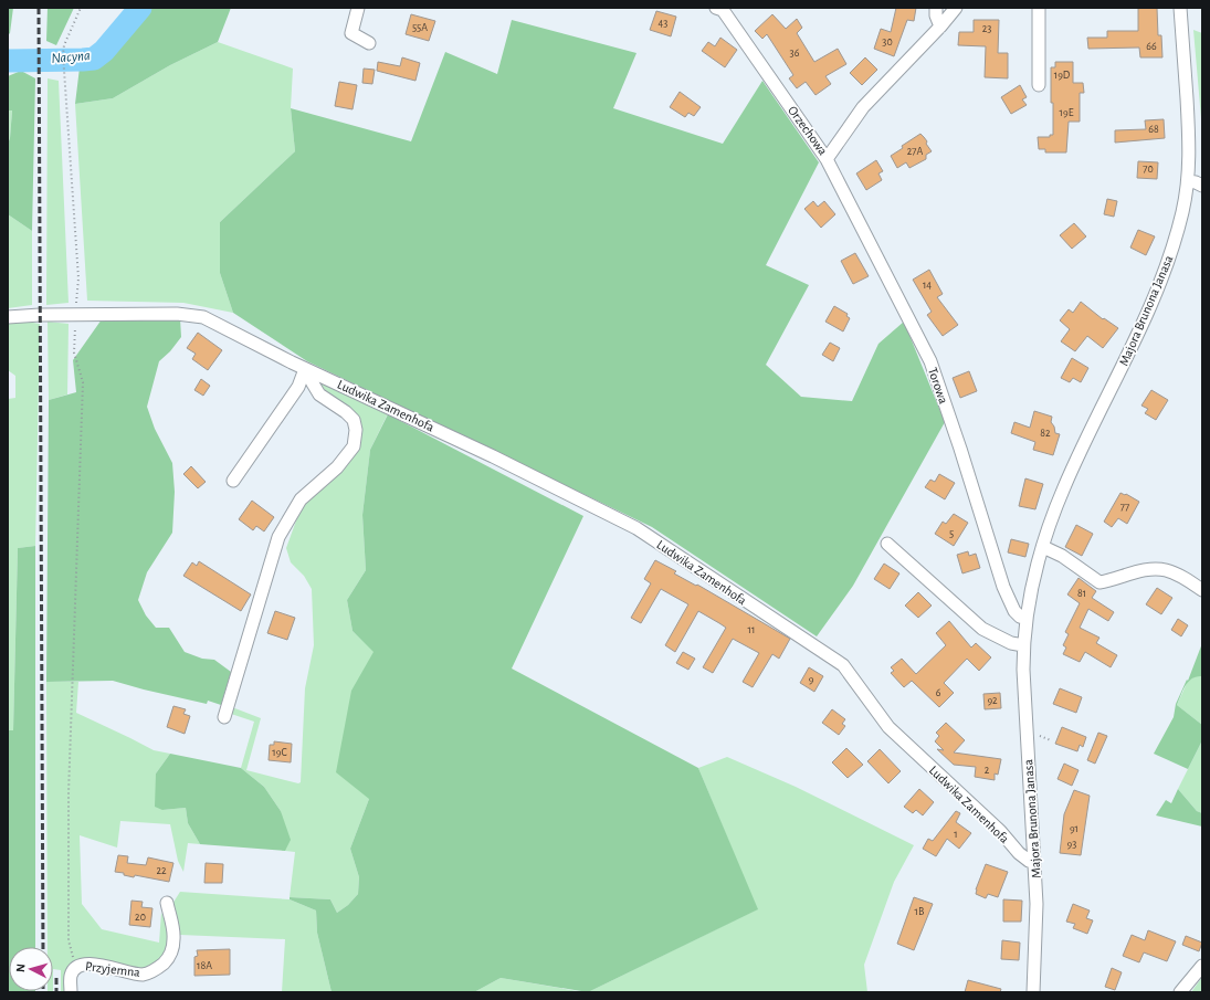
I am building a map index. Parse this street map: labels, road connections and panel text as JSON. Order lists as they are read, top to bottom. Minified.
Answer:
{"streets":{"street":["Orzechowa","Majora Brunona Janasa","Torowa","Ludwika Zamenhofa","Przyjemna"]},"crossings":[["Orzechowa","Torowa"],["Majora Brunona Janasa","Torowa"],["Majora Brunona Janasa","Ludwika Zamenhofa"]],"water":["Nacyna"],"house_numbers":["43","55A","23","30","66","36","19D","19E","68","27A","70","14","82","77","5","81","11","9","6","92","19C","2","91","1","93","22","1B","20","18A"],"north":"left"}
